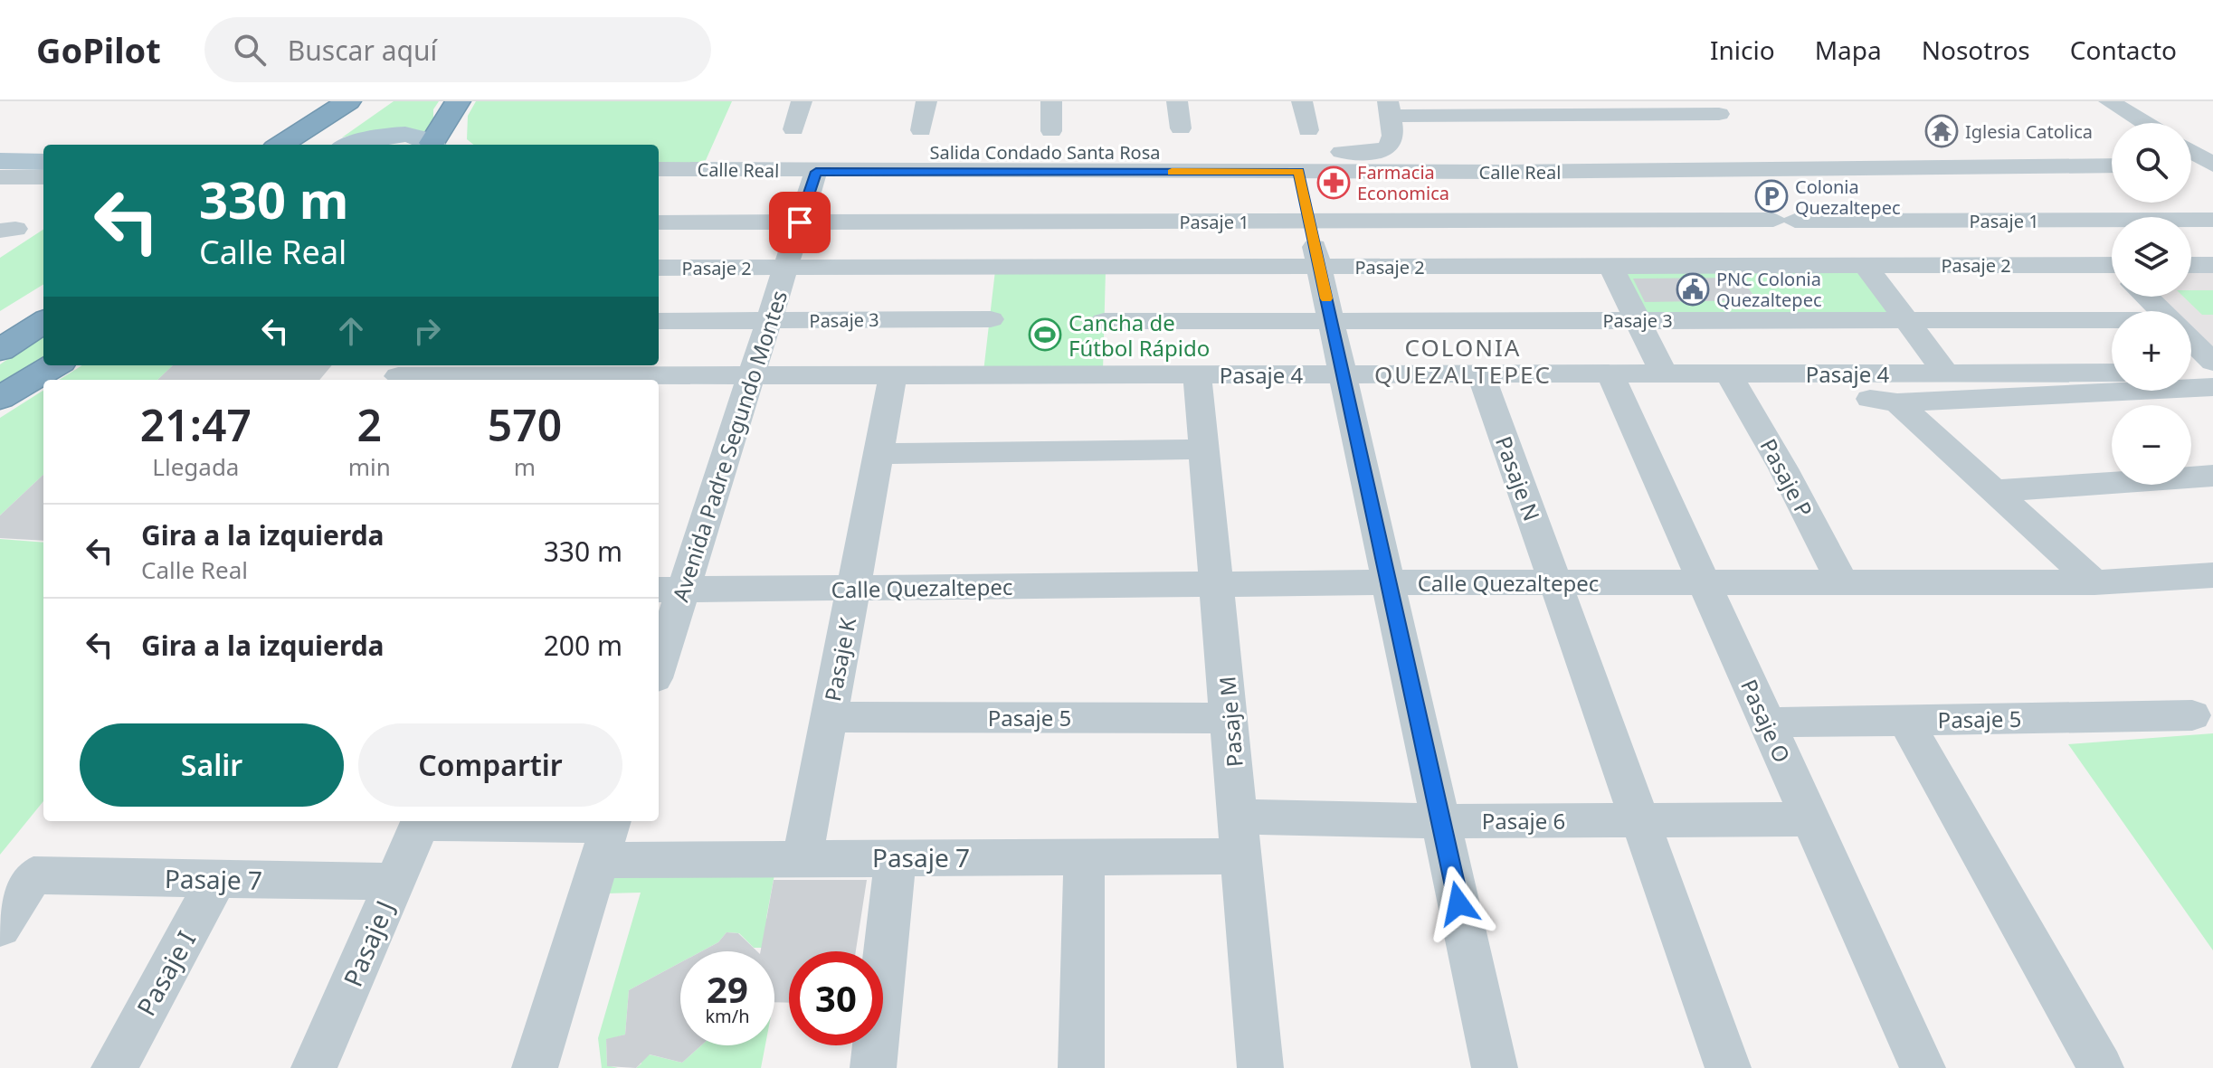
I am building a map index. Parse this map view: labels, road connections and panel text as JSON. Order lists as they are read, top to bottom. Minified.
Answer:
{"streets":{"street":["Salida Condado Santa Rosa","Calle Real","Pasaje 1","Pasaje 2","Pasaje 3","Pasaje 4","Avenida Padre Segundo Montes","Pasaje P","Pasaje N","Calle Quezaltepec","Pasaje K","Pasaje 5","Pasaje O","Pasaje M","Pasaje 6","Pasaje 7","Pasaje J","Pasaje I"]},"crossings":[["Salida Condado Santa Rosa","Calle Real"],["Calle Real","Avenida Padre Segundo Montes"],["Pasaje 1","Avenida Padre Segundo Montes"],["Pasaje 2","Avenida Padre Segundo Montes"],["Pasaje 3","Avenida Padre Segundo Montes"],["Pasaje 4","Avenida Padre Segundo Montes"],["Pasaje 4","Pasaje P"],["Pasaje 4","Pasaje N"],["Pasaje 4","Pasaje K"],["Pasaje 4","Pasaje O"],["Pasaje 4","Pasaje M"],["Avenida Padre Segundo Montes","Calle Quezaltepec"],["Pasaje P","Calle Quezaltepec"],["Pasaje N","Calle Quezaltepec"],["Pasaje N","Pasaje 6"],["Calle Quezaltepec","Pasaje K"],["Calle Quezaltepec","Pasaje O"],["Calle Quezaltepec","Pasaje M"],["Pasaje K","Pasaje 5"],["Pasaje K","Pasaje 7"],["Pasaje 5","Pasaje O"],["Pasaje 5","Pasaje M"],["Pasaje O","Pasaje 6"],["Pasaje M","Pasaje 6"],["Pasaje M","Pasaje 7"],["Pasaje 6","Pasaje 7"],["Pasaje 7","Pasaje J"],["Pasaje 7","Pasaje I"]],"districts":["COLONIA QUEZALTEPEC"],"places":{"temple":["Iglesia Catolica"],"pharmacy":["Farmacia Economica"],"parking":["Colonia Quezaltepec"],"public building":["PNC Colonia Quezaltepec"],"sports":["Cancha de Fútbol Rápido"]},"page":{"header":"GoPilot","search":"Buscar aquí","nav":["Inicio","Mapa","Nosotros","Contacto"],"map_buttons":["+","−"],"turn":["330 m","Calle Real"],"eta":["21:47","Llegada","2","min","570","m"],"list":[{"name":"Gira a la izquierda","note":"Calle Real","value":"330 m"},{"name":"Gira a la izquierda","value":"200 m"}],"buttons":["Salir","Compartir"],"speed":"29 km/h","limit":"30"}}
